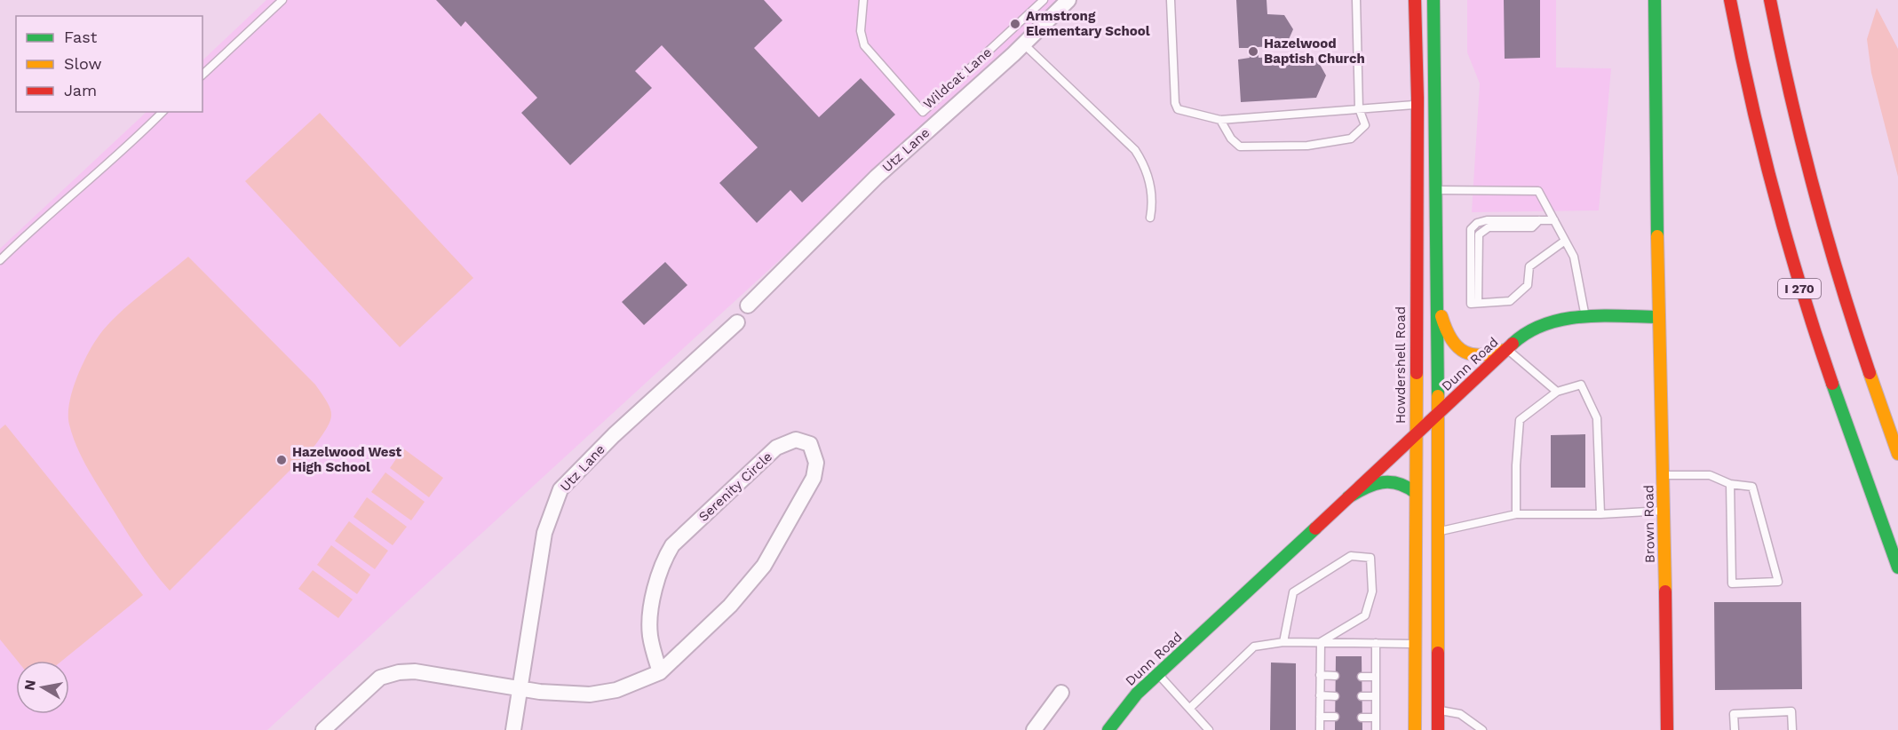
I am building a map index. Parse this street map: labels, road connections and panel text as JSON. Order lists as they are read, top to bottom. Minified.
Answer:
{"streets":{"main road":["I 270","Dunn Road","Howdershell Road","Brown Road"],"street":["Utz Lane","Serenity Circle"],"lane":["Wildcat Lane"]},"crossings":[["Utz Lane","Serenity Circle"],["Dunn Road","Howdershell Road"],["Dunn Road","Brown Road"]],"places":["Armstrong Elementary School","Hazelwood Baptish Church","Hazelwood West High School"],"legend":["Fast","Slow","Jam"],"north":"left"}
